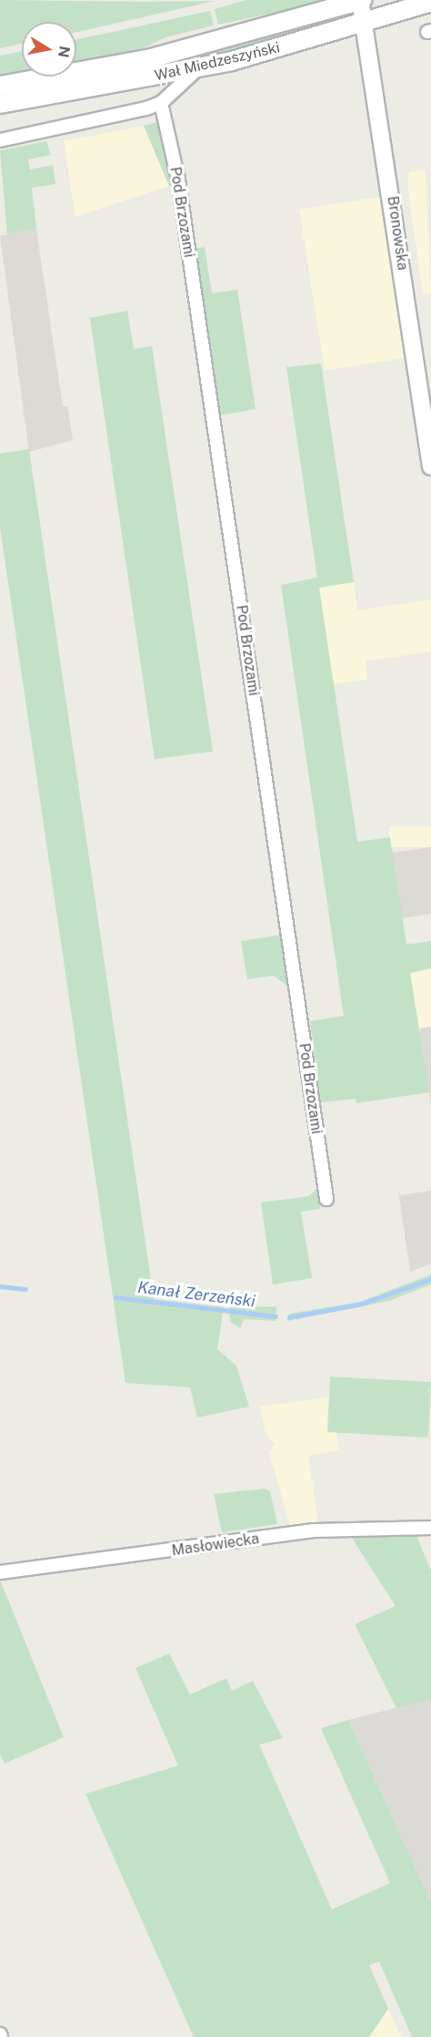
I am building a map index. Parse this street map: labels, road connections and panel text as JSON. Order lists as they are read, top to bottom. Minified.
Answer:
{"streets":{"main road":["Wał Miedzeszyński"],"street":["Pod Brzozami","Bronowska","Masłowiecka"]},"crossings":[["Wał Miedzeszyński","Bronowska"]],"water":["Kanał Zerzeński"],"north":"right"}
